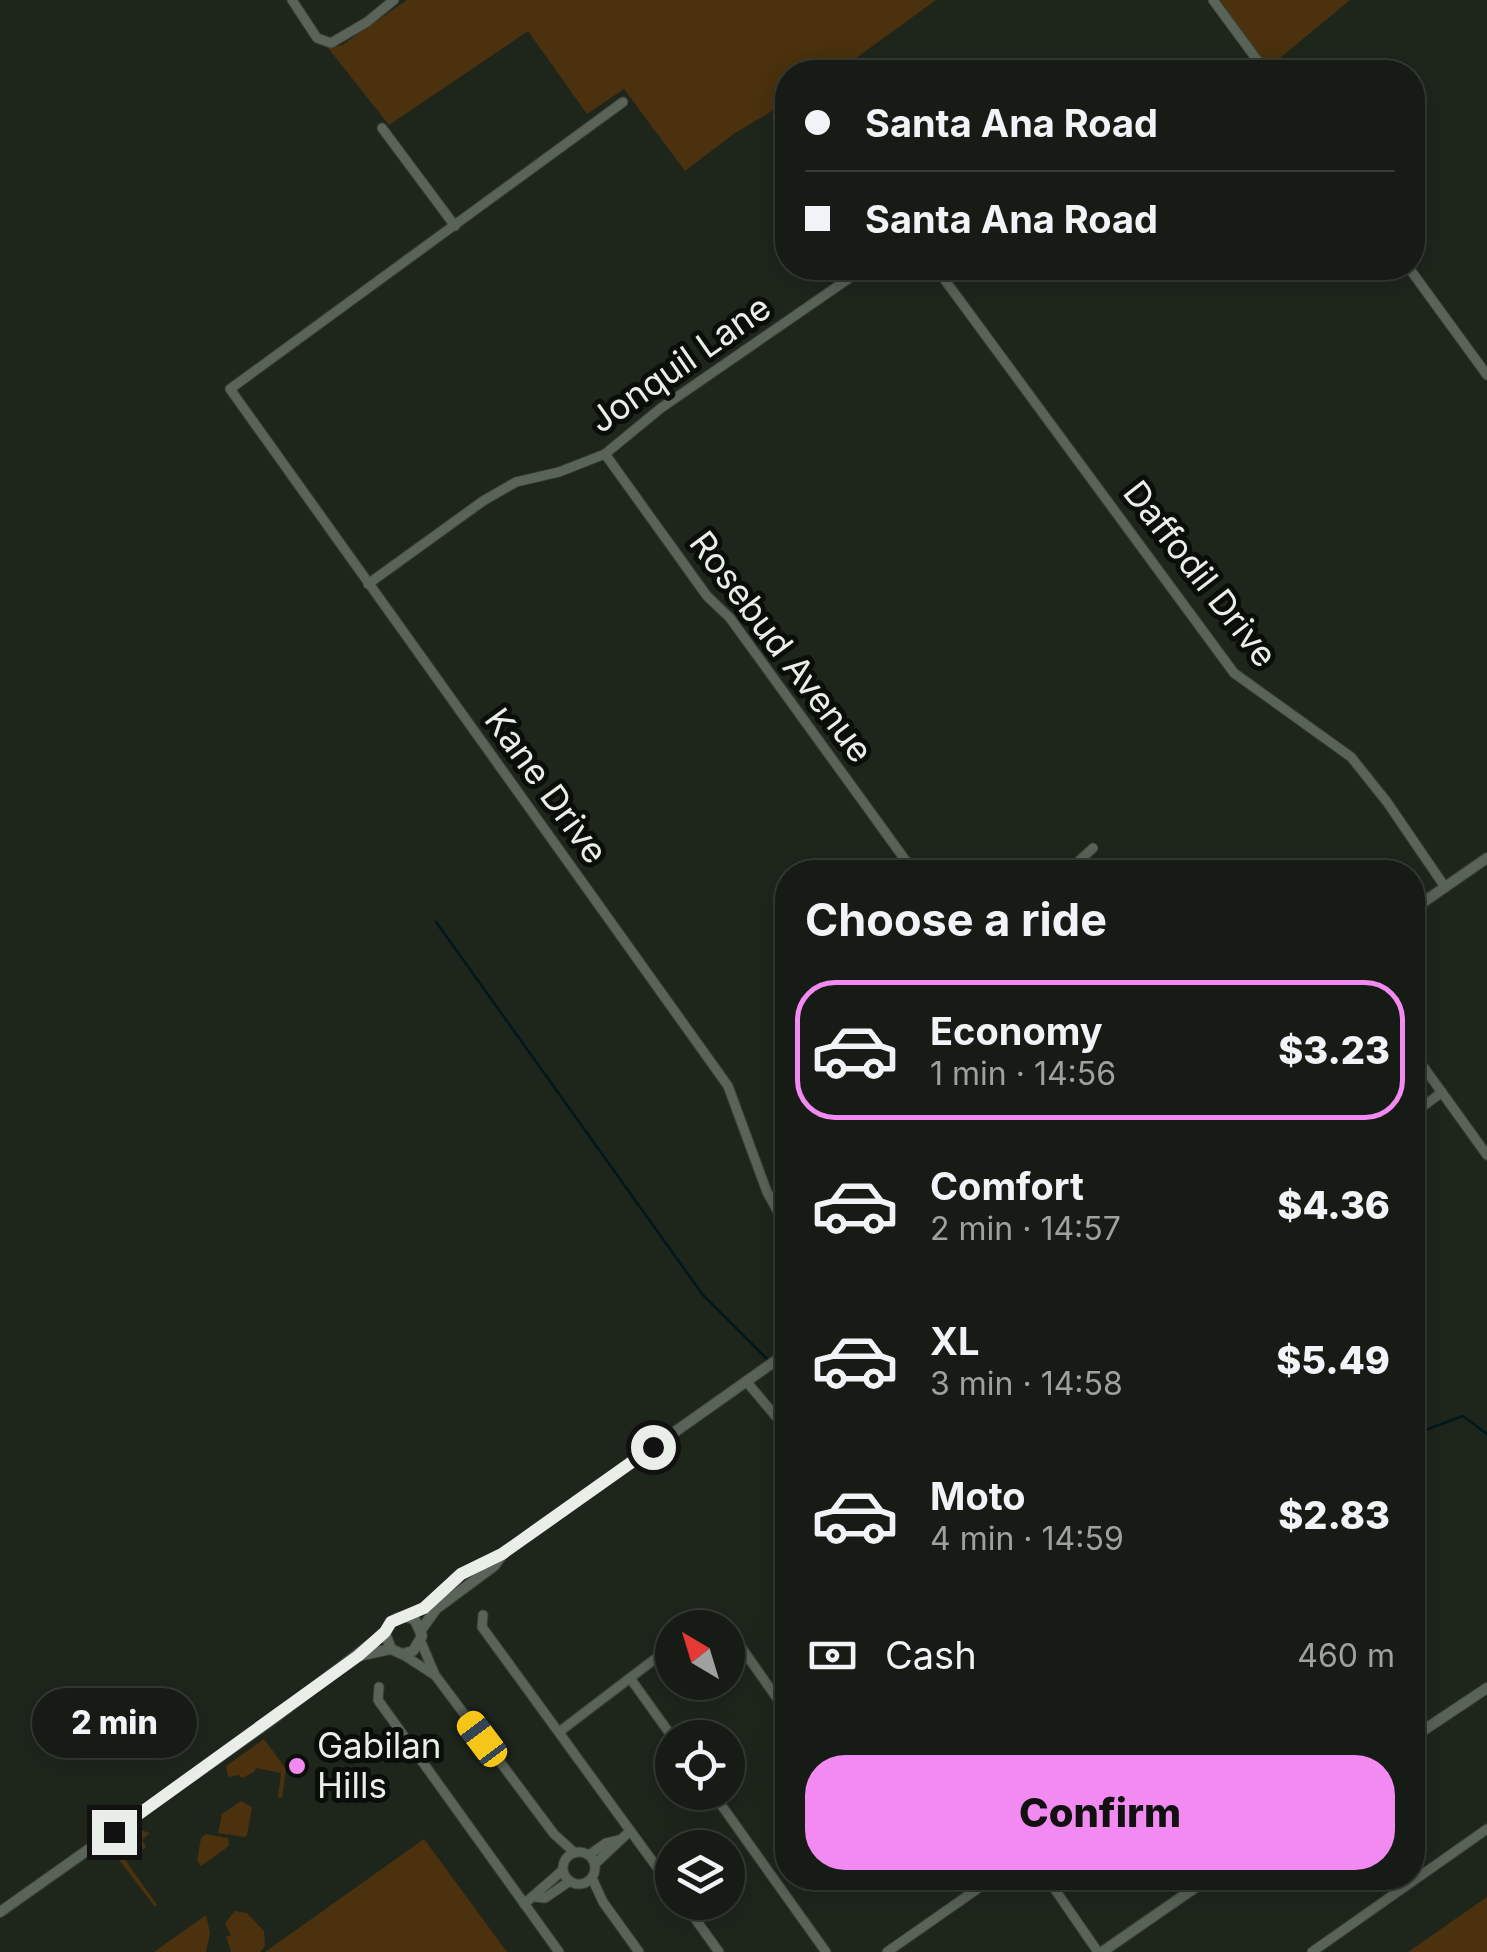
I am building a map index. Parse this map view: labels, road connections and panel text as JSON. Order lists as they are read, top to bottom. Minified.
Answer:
{"streets":{"street":["Jonquil Lane","Daffodil Drive","Rosebud Avenue","Kane Drive"]},"crossings":[["Jonquil Lane","Rosebud Avenue"],["Jonquil Lane","Kane Drive"]],"places":["Gabilan Hills"],"north":"top left","page":{"banner":["Santa Ana Road","Santa Ana Road"],"heading":"Choose a ride","list":[{"name":"Economy","note":"1 min · 14:56","value":"$3.23"},{"name":"Comfort","note":"2 min · 14:57","value":"$4.36"},{"name":"XL","note":"3 min · 14:58","value":"$5.49"},{"name":"Moto","note":"4 min · 14:59","value":"$2.83"}],"pay":["Cash","460 m"],"bubble":"2 min","buttons":"Confirm"}}
